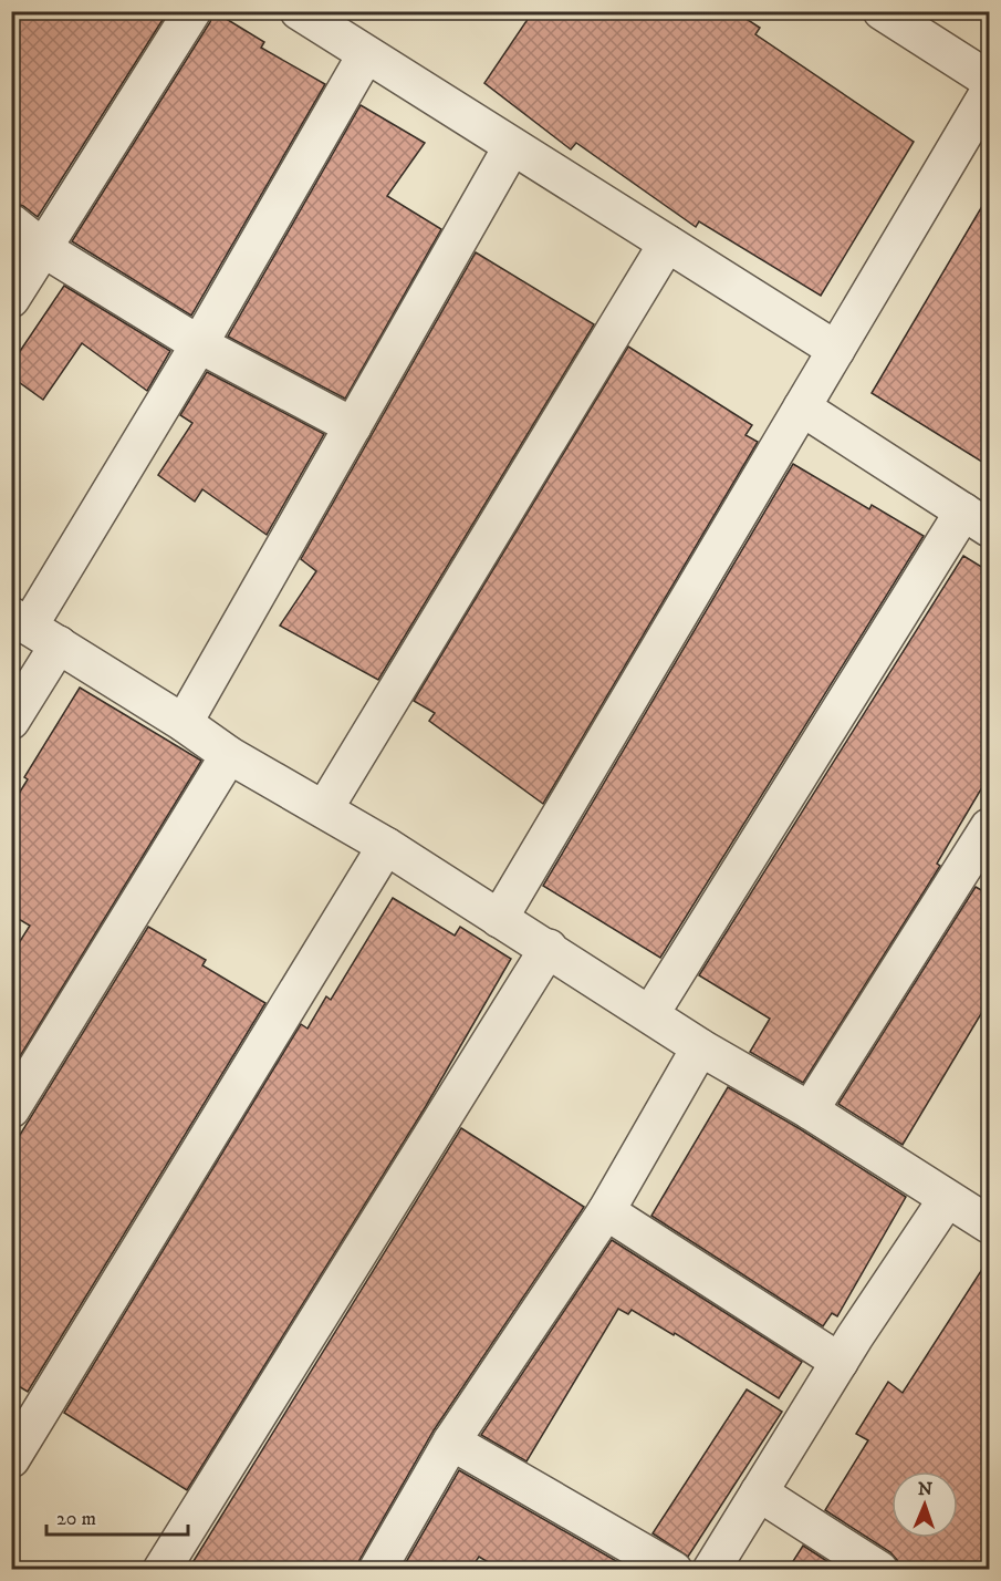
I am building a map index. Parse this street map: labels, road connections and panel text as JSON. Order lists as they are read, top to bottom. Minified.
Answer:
{"scale_bar":"20 m","north":"top"}
